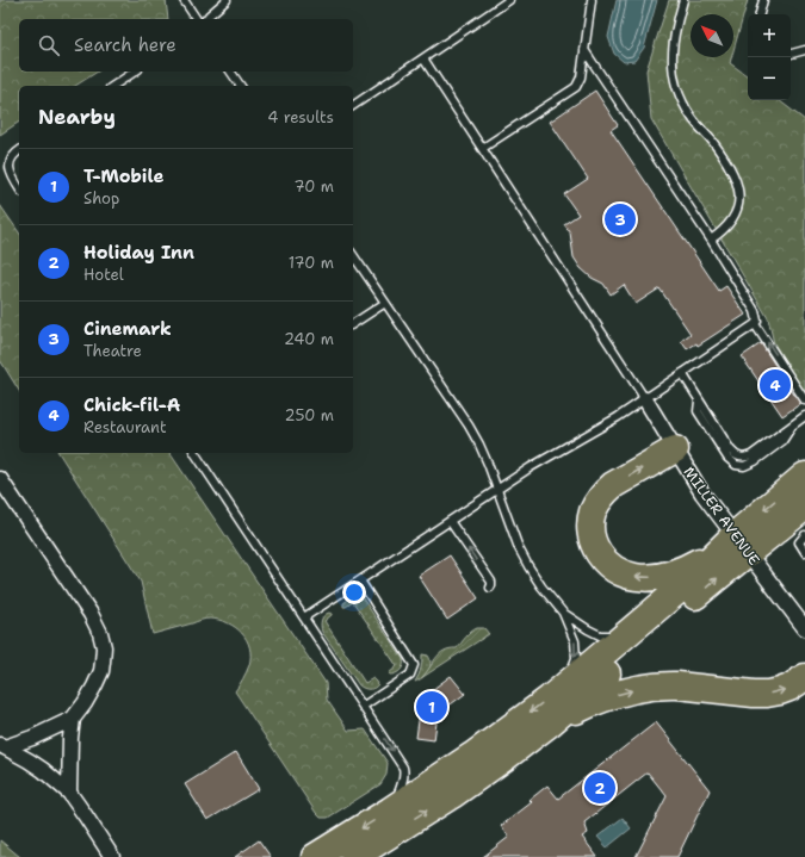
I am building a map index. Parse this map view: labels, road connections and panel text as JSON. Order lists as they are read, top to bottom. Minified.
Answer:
{"streets":{"street":["MILLER AVENUE"]},"north":"top left","page":{"map_buttons":["+","−"],"search":"Search here","heading":["Nearby","4 results"],"list":[{"mark":"1","name":"T-Mobile","note":"Shop","value":"70 m"},{"mark":"2","name":"Holiday Inn","note":"Hotel","value":"170 m"},{"mark":"3","name":"Cinemark","note":"Theatre","value":"240 m"},{"mark":"4","name":"Chick-fil-A","note":"Restaurant","value":"250 m"}],"pins":["3","4","1","2"]}}
